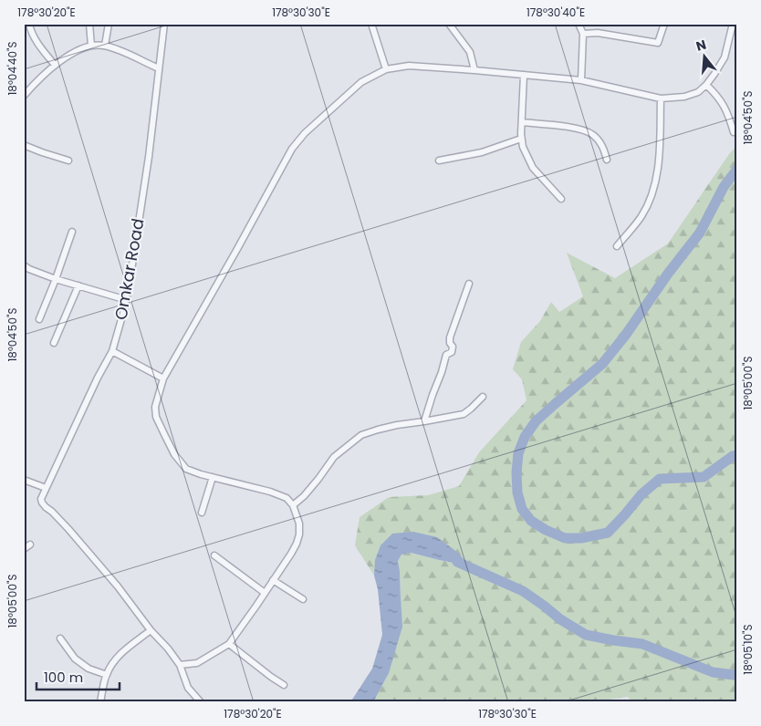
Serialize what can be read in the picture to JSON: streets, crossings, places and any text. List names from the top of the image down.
{
  "streets": {
    "street": ["Omkar Road"]
  },
  "scale_bar": "100 m",
  "north": "top",
  "coordinates": [
    "178°30'20\"E",
    "178°30'30\"E",
    "178°30'40\"E",
    "18°04'40\"S",
    "18°04'50\"S",
    "18°05'00\"S",
    "18°05'10\"S"
  ]
}
